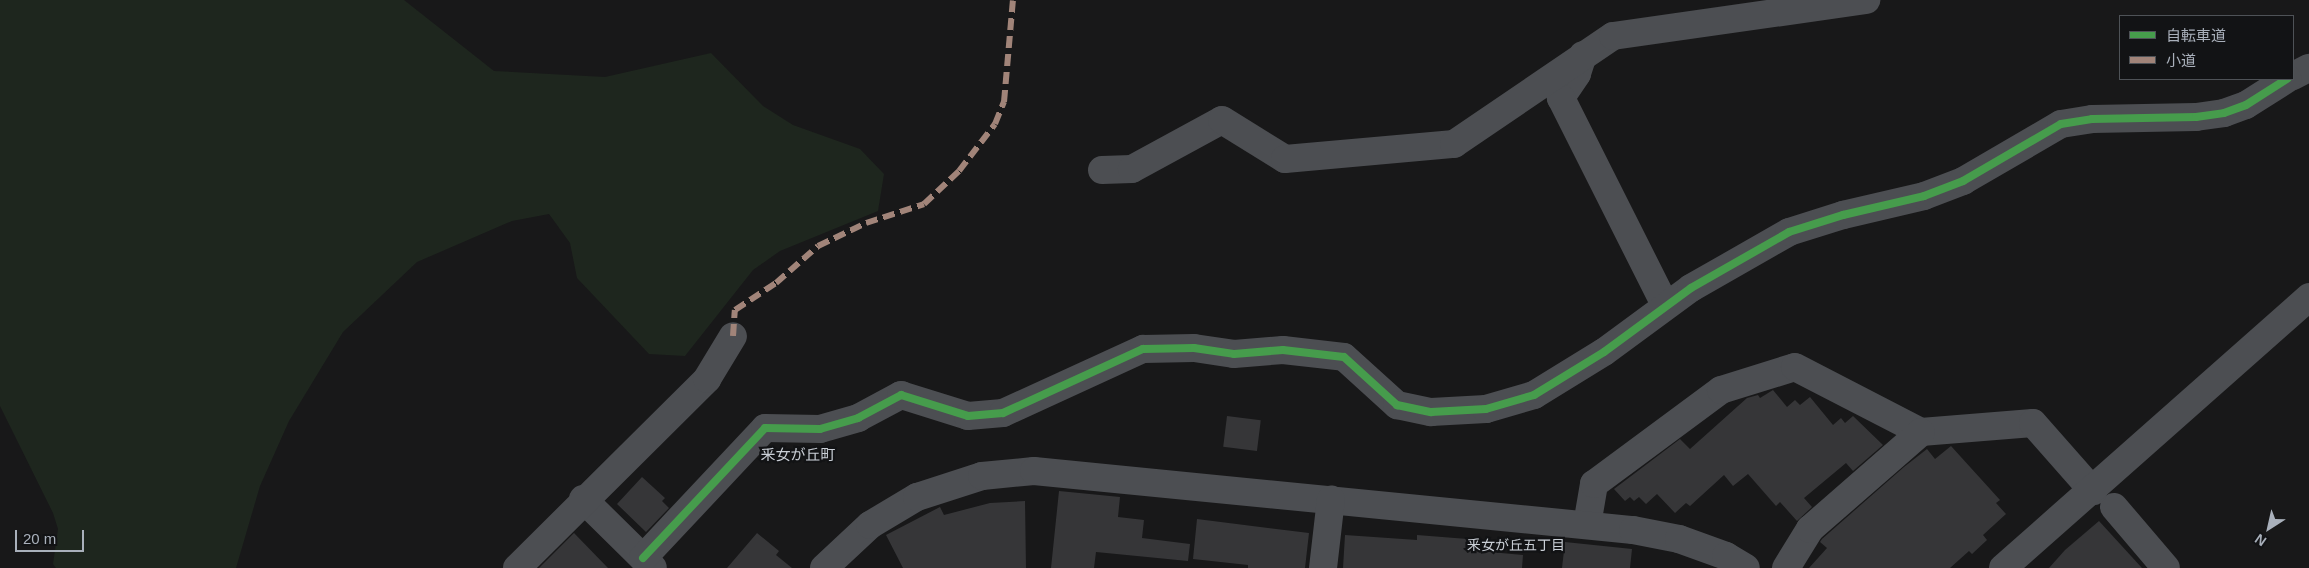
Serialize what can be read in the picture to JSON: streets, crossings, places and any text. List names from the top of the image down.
{
  "districts": ["釆女が丘町", "釆女が丘五丁目"],
  "legend": ["自転車道", "小道"],
  "scale_bar": "20 m",
  "north": "bottom left"
}
